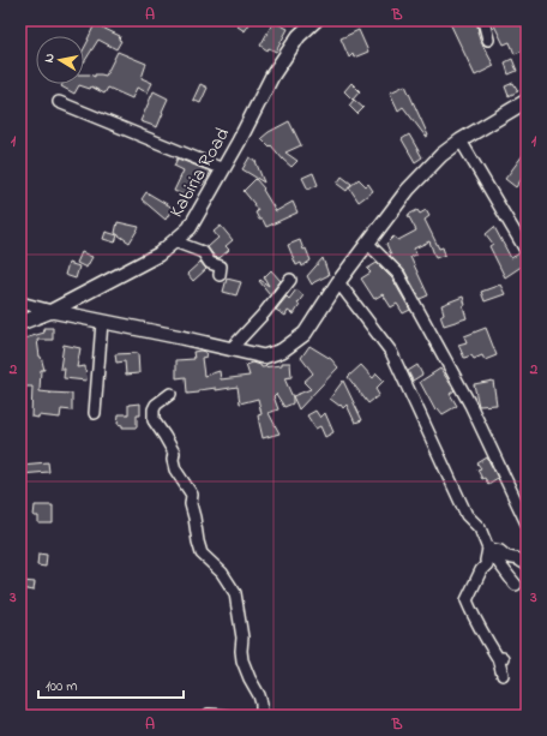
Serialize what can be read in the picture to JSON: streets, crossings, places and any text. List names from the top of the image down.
{
  "streets": {
    "main road": ["Kabiria Road"]
  },
  "scale_bar": "100 m",
  "north": "left",
  "grid": {
    "columns": ["A", "B"],
    "rows": ["1", "2", "3"]
  }
}
